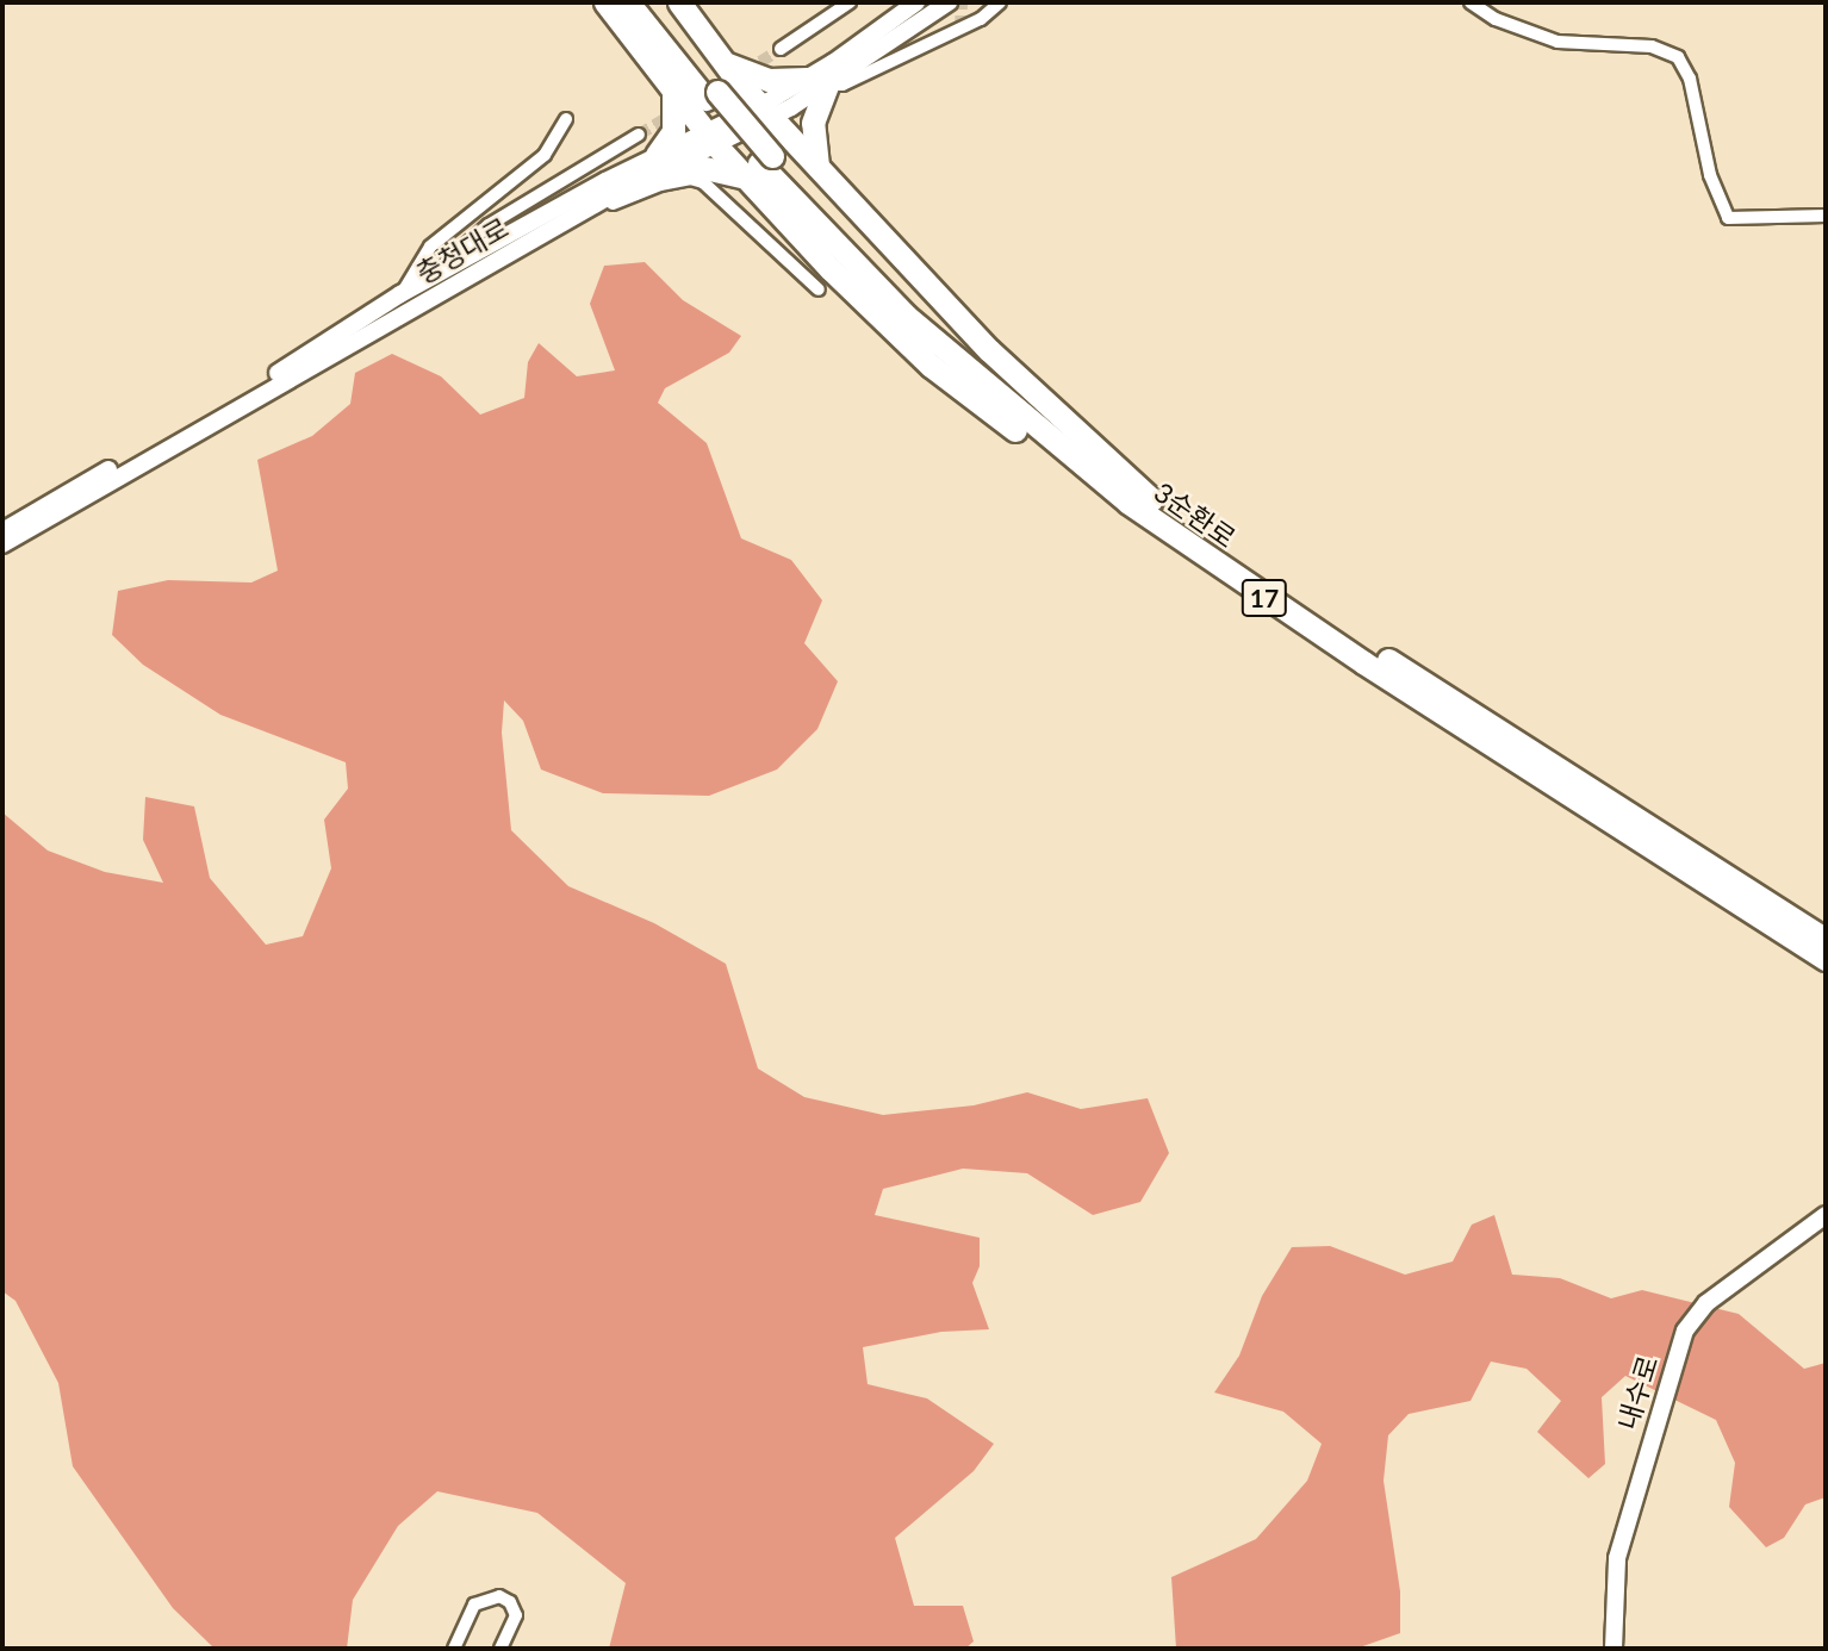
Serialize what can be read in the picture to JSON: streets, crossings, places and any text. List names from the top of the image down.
{
  "streets": {
    "highway": ["3순환로", "17"],
    "main road": ["충청대로", "내수로"]
  },
  "crossings": [
    ["충청대로", "3순환로"]
  ]
}
